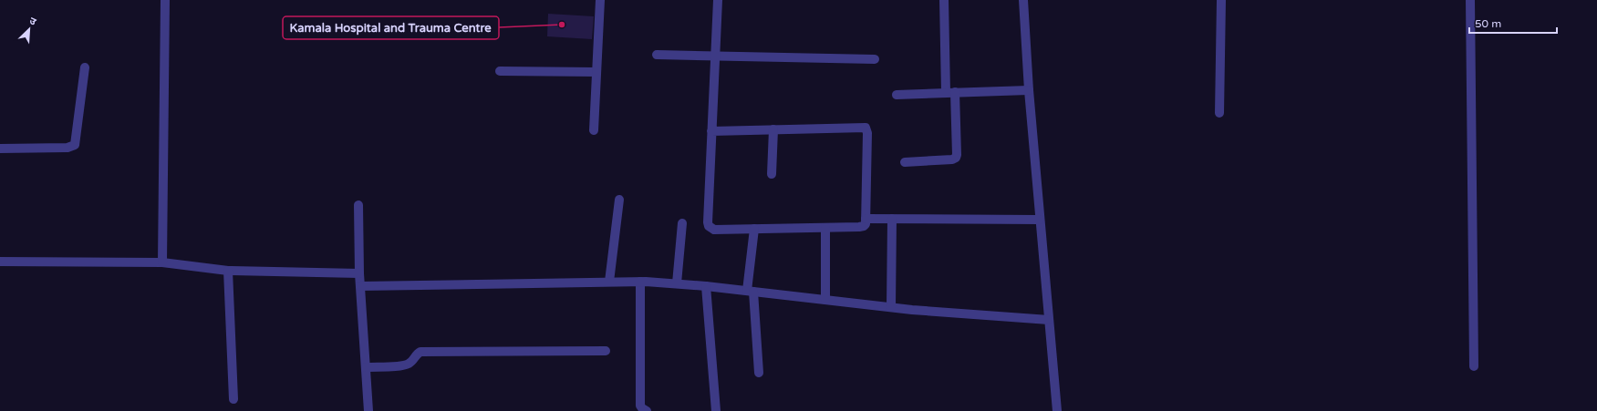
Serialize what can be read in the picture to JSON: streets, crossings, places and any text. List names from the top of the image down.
{
  "places": ["Kamala Hospital and Trauma Centre"],
  "scale_bar": "50 m",
  "north": "top right"
}
